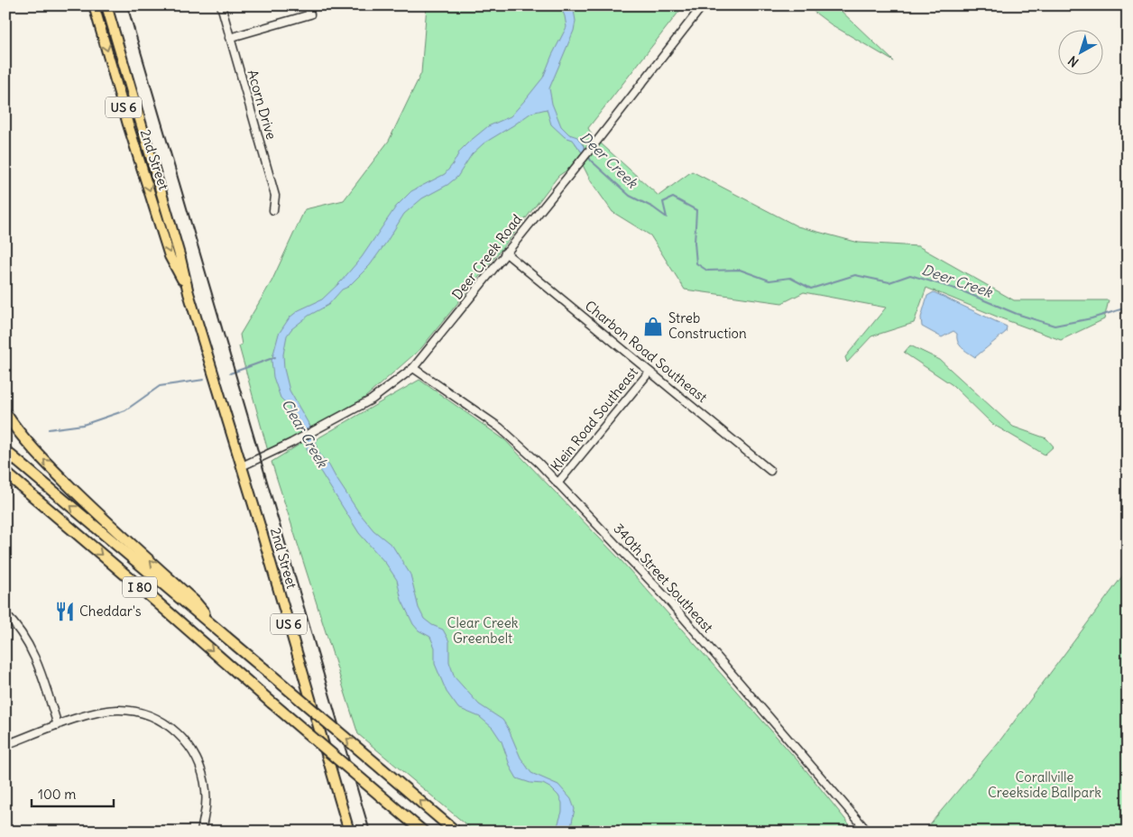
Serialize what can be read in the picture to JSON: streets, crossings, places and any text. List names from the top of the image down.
{
  "streets": {
    "highway": ["I 80"],
    "main road": ["US 6", "2nd Street"],
    "street": [
      "Acorn Drive",
      "Deer Creek Road",
      "Charbon Road Southeast",
      "Klein Road Southeast",
      "340th Street Southeast"
    ]
  },
  "crossings": [
    ["2nd Street", "Deer Creek Road"],
    ["Deer Creek Road", "Charbon Road Southeast"],
    ["Deer Creek Road", "340th Street Southeast"],
    ["Charbon Road Southeast", "Klein Road Southeast"],
    ["Klein Road Southeast", "340th Street Southeast"]
  ],
  "water": ["Deer Creek", "Clear Creek"],
  "parks": ["Clear Creek Greenbelt", "Corallville Creekside Ballpark"],
  "places": {
    "shop": ["Streb Construction"],
    "restaurant": ["Cheddar's"]
  },
  "scale_bar": "100 m",
  "north": "bottom left"
}
